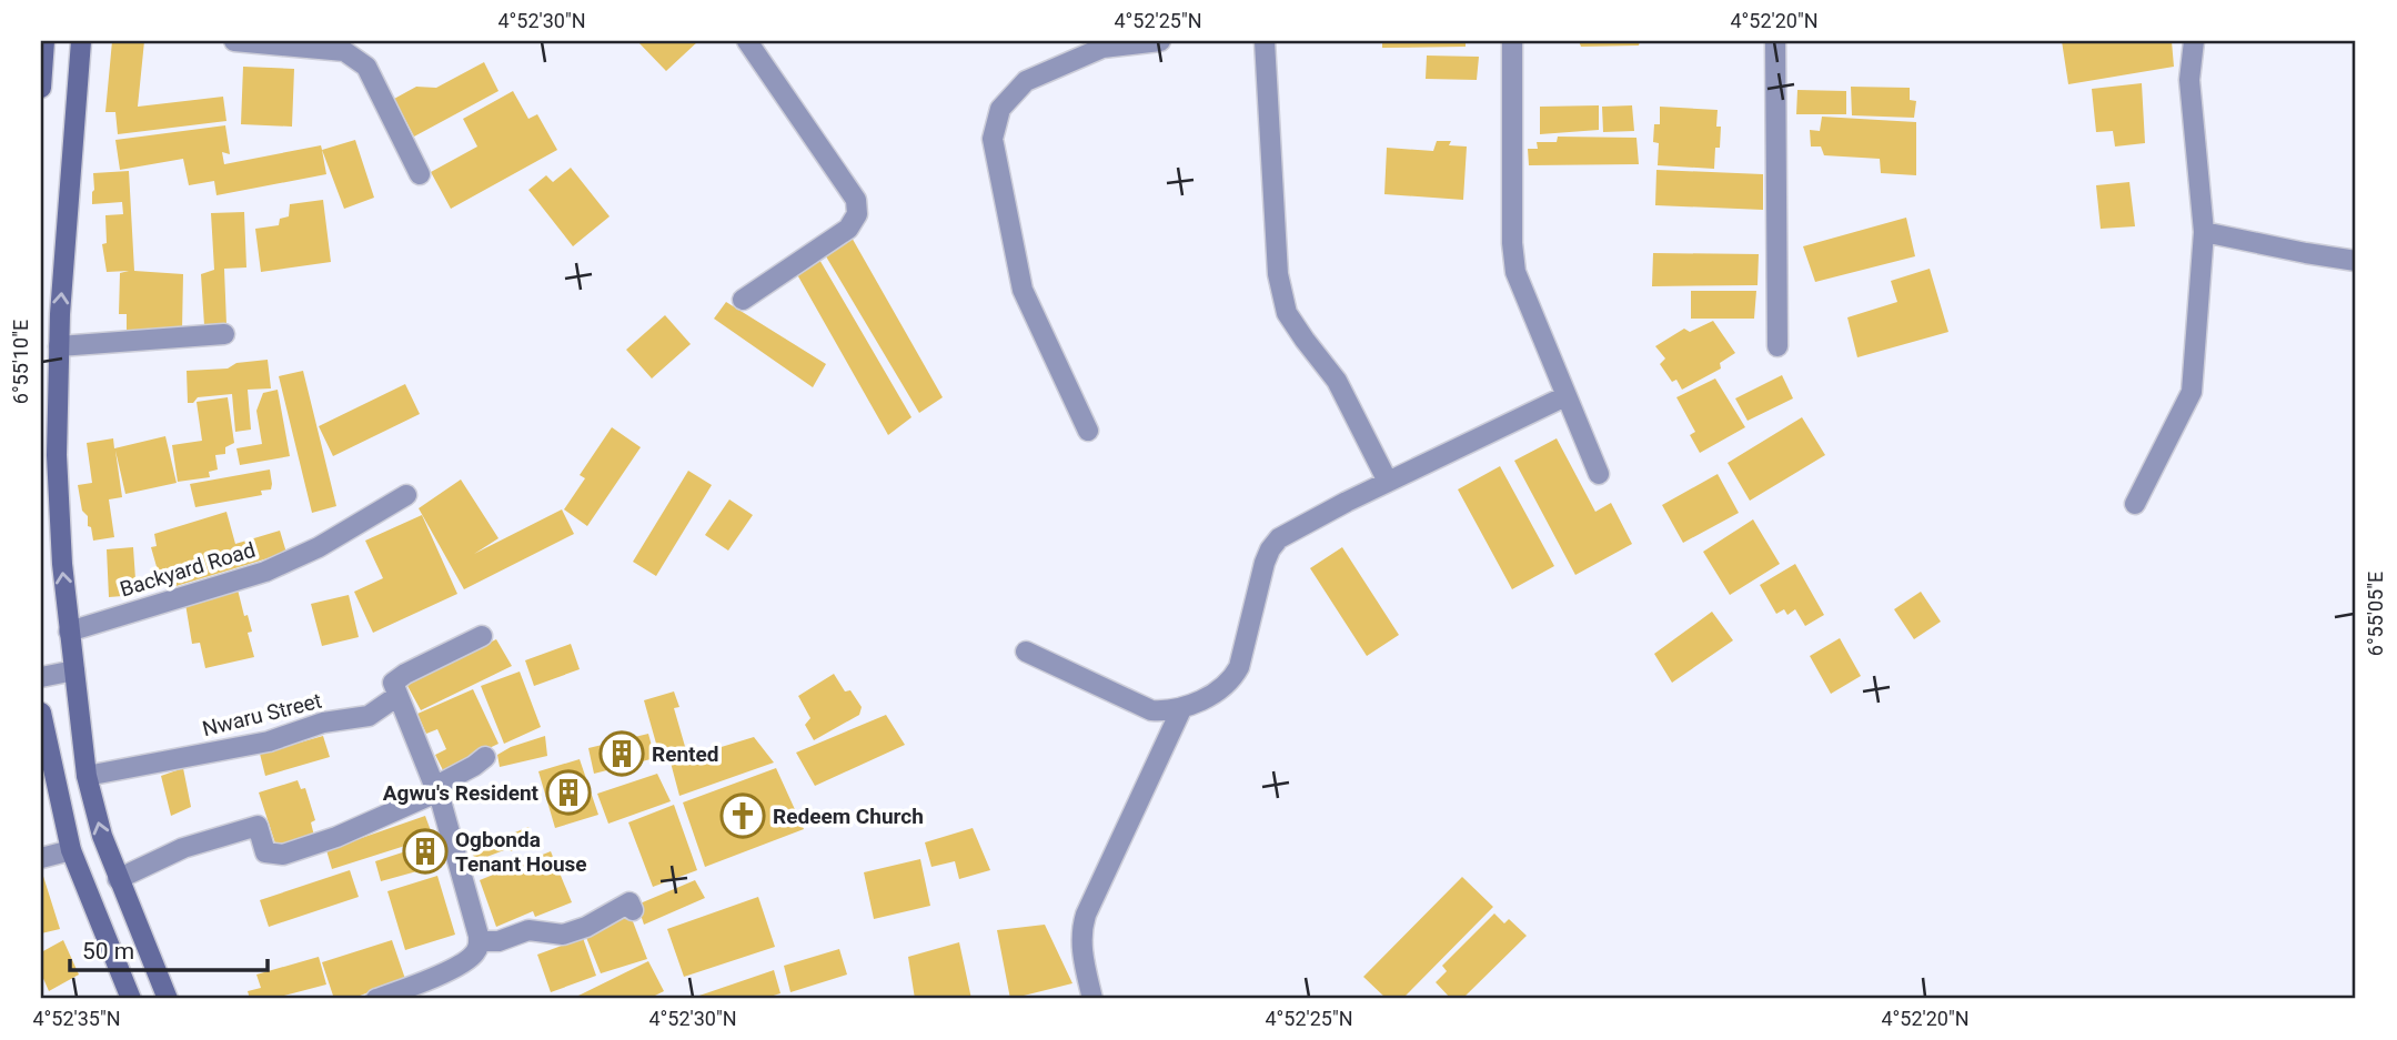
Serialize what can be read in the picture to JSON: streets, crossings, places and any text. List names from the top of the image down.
{
  "streets": {
    "street": ["Backyard Road", "Nwaru Street"]
  },
  "places": {
    "building": ["Rented", "Agwu's Resident", "Ogbonda Tenant House"],
    "church": ["Redeem Church"]
  },
  "scale_bar": "50 m",
  "coordinates": [
    "4°52'30\"N",
    "4°52'25\"N",
    "4°52'20\"N",
    "6°55'10\"E",
    "6°55'05\"E",
    "4°52'35\"N"
  ]
}
